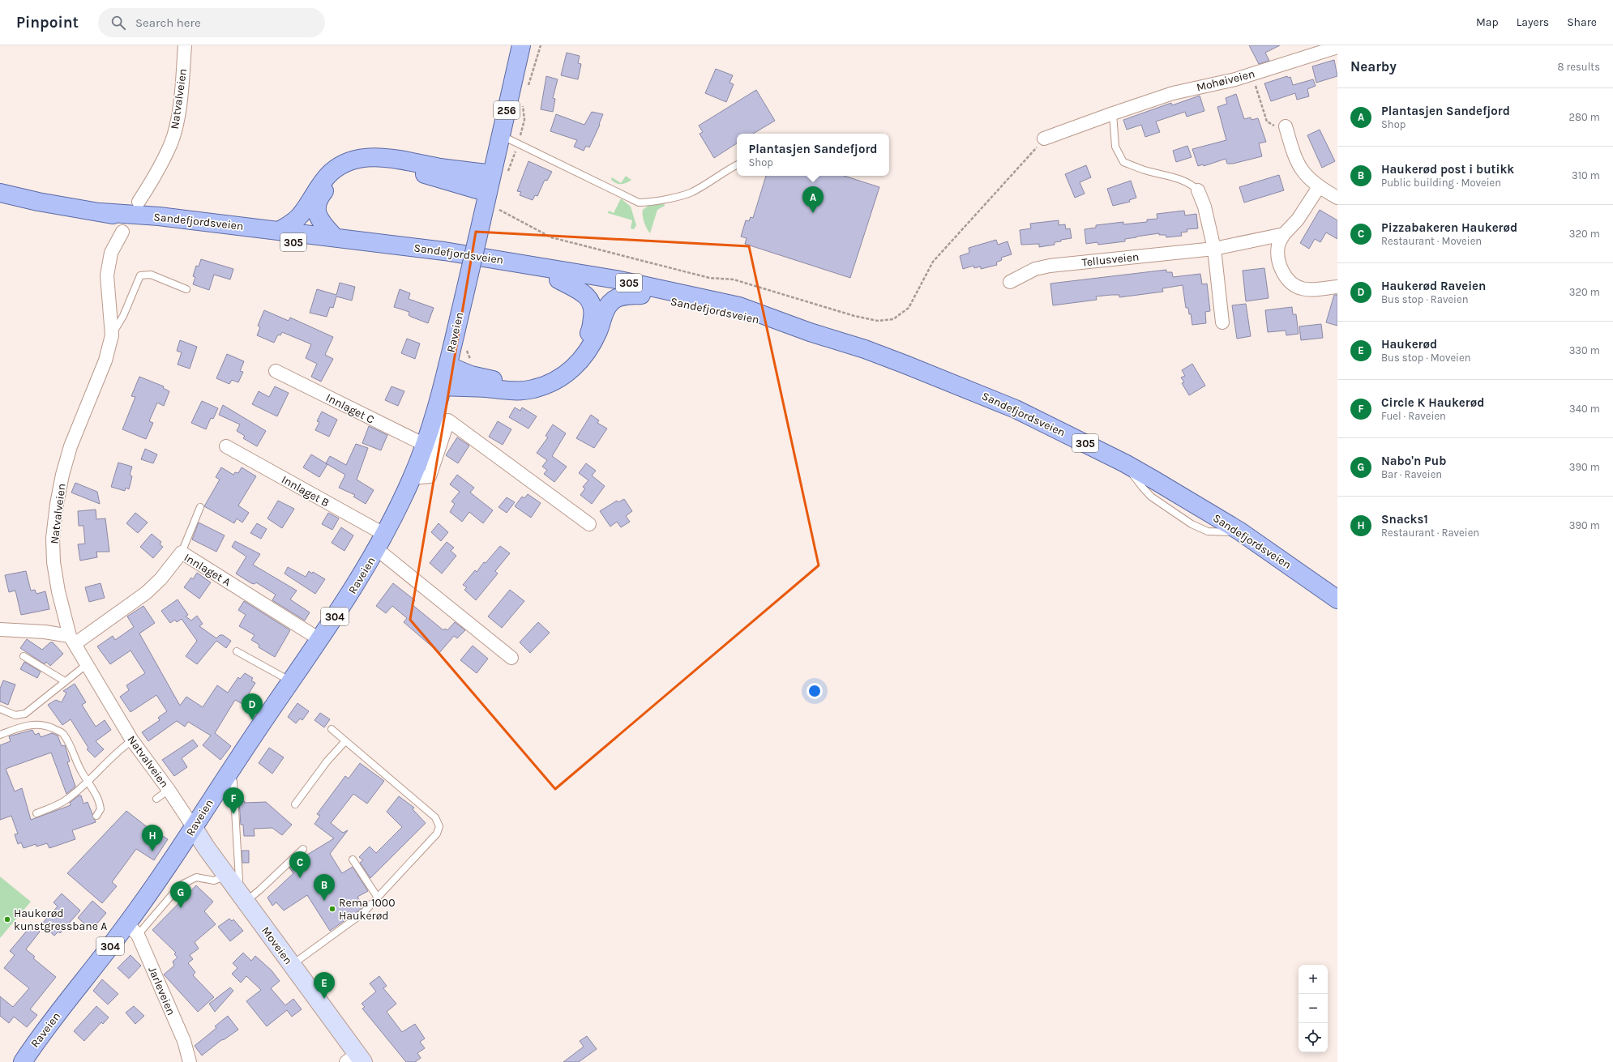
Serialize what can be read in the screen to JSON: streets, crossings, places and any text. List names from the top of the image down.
{
  "streets": {
    "main road": [
      "256",
      "Sandefjordsveien",
      "305",
      "Raveien",
      "304"
    ],
    "street": [
      "Mohøiveien",
      "Natvalveien",
      "Tellusveien",
      "Innlaget C",
      "Innlaget B",
      "Innlaget A",
      "Moveien",
      "Jarleveien"
    ]
  },
  "crossings": [
    ["Natvalveien", "Raveien"],
    ["Natvalveien", "Innlaget A"],
    ["Natvalveien", "Moveien"],
    ["256", "305"],
    ["Sandefjordsveien", "305"],
    ["305", "Raveien"],
    ["Raveien", "Innlaget C"],
    ["Raveien", "Innlaget B"],
    ["Raveien", "Innlaget A"],
    ["Raveien", "Moveien"],
    ["Raveien", "Jarleveien"]
  ],
  "places": ["Rema 1000 Haukerød", "Haukerød kunstgressbane A"],
  "page": {
    "header": "Pinpoint",
    "search": "Search here",
    "nav": ["Map", "Layers", "Share"],
    "heading": ["Nearby", "8 results"],
    "list": [
      {
        "mark": "A",
        "name": "Plantasjen Sandefjord",
        "note": "Shop",
        "value": "280 m"
      },
      {
        "mark": "B",
        "name": "Haukerød post i butikk",
        "note": "Public building · Moveien",
        "value": "310 m"
      },
      {
        "mark": "C",
        "name": "Pizzabakeren Haukerød",
        "note": "Restaurant · Moveien",
        "value": "320 m"
      },
      {
        "mark": "D",
        "name": "Haukerød Raveien",
        "note": "Bus stop · Raveien",
        "value": "320 m"
      },
      {
        "mark": "E",
        "name": "Haukerød",
        "note": "Bus stop · Moveien",
        "value": "330 m"
      },
      {
        "mark": "F",
        "name": "Circle K Haukerød",
        "note": "Fuel · Raveien",
        "value": "340 m"
      },
      {
        "mark": "G",
        "name": "Nabo'n Pub",
        "note": "Bar · Raveien",
        "value": "390 m"
      },
      {
        "mark": "H",
        "name": "Snacks1",
        "note": "Restaurant · Raveien",
        "value": "390 m"
      }
    ],
    "popup": ["Plantasjen Sandefjord", "Shop"],
    "pins": [
      "A",
      "D",
      "F",
      "H",
      "C",
      "B",
      "G",
      "E"
    ],
    "map_buttons": ["+", "−"]
  }
}
